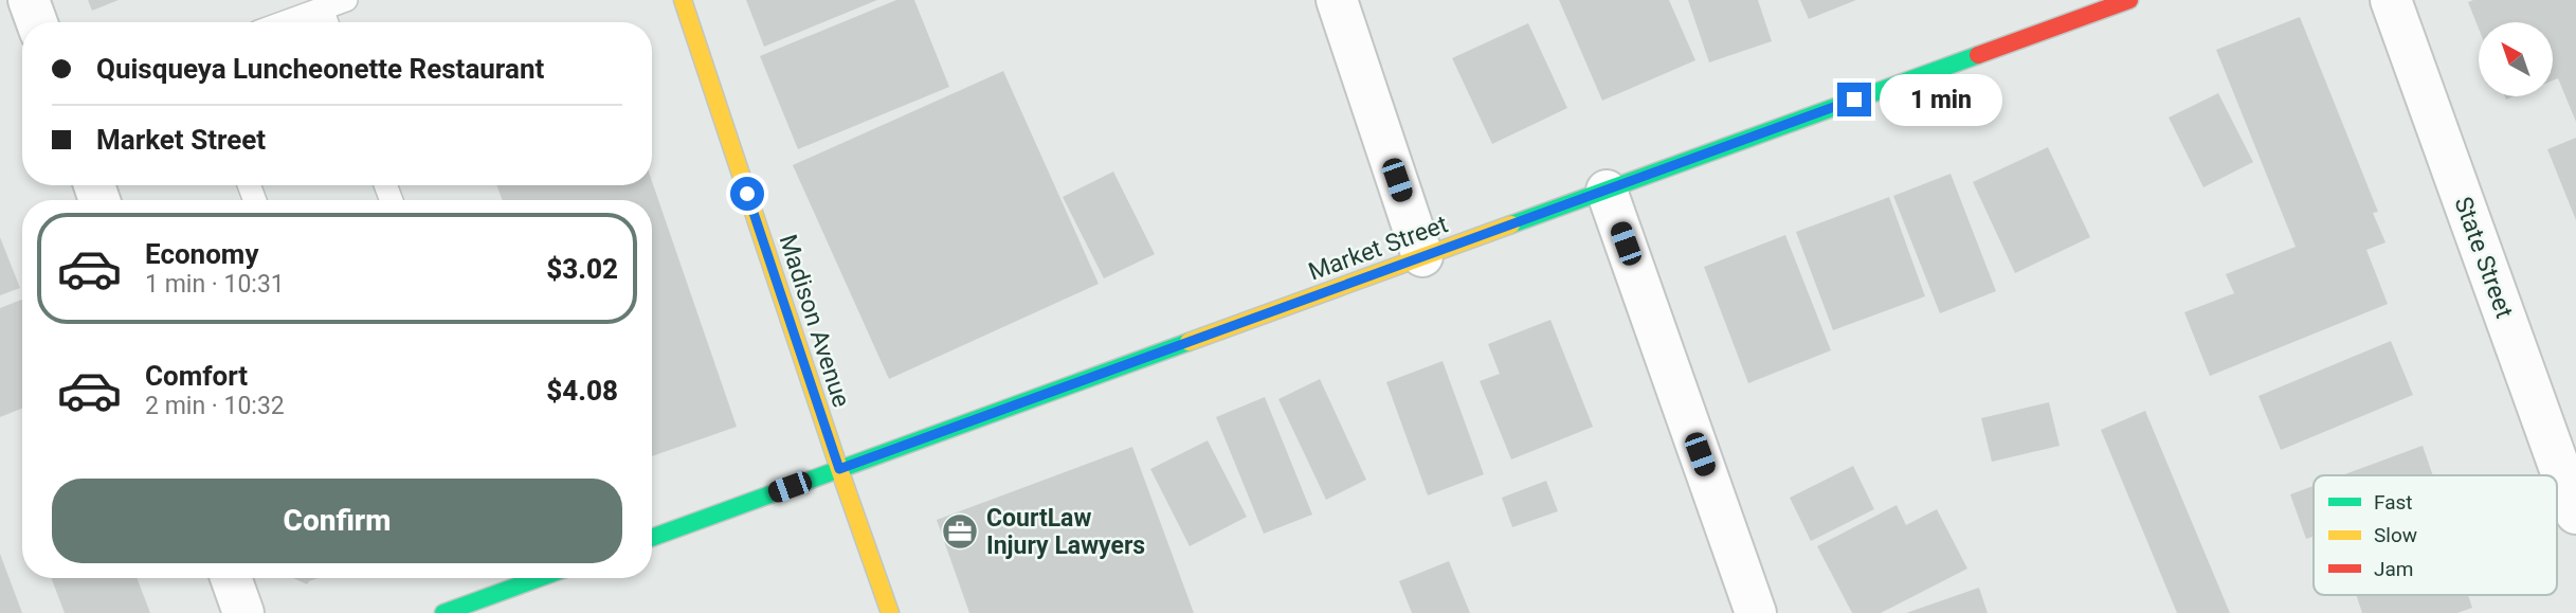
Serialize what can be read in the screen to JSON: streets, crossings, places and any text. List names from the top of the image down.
{
  "streets": {
    "street": ["Market Street", "State Street", "Madison Avenue"]
  },
  "crossings": [
    ["Market Street", "Madison Avenue"]
  ],
  "places": {
    "office": ["CourtLaw Injury Lawyers"]
  },
  "legend": ["Fast", "Slow", "Jam"],
  "north": "top left",
  "page": {
    "banner": ["Quisqueya Luncheonette Restaurant", "Market Street"],
    "bubble": "1 min",
    "list": [
      {
        "name": "Economy",
        "note": "1 min · 10:31",
        "value": "$3.02"
      },
      {
        "name": "Comfort",
        "note": "2 min · 10:32",
        "value": "$4.08"
      }
    ],
    "buttons": "Confirm"
  }
}
